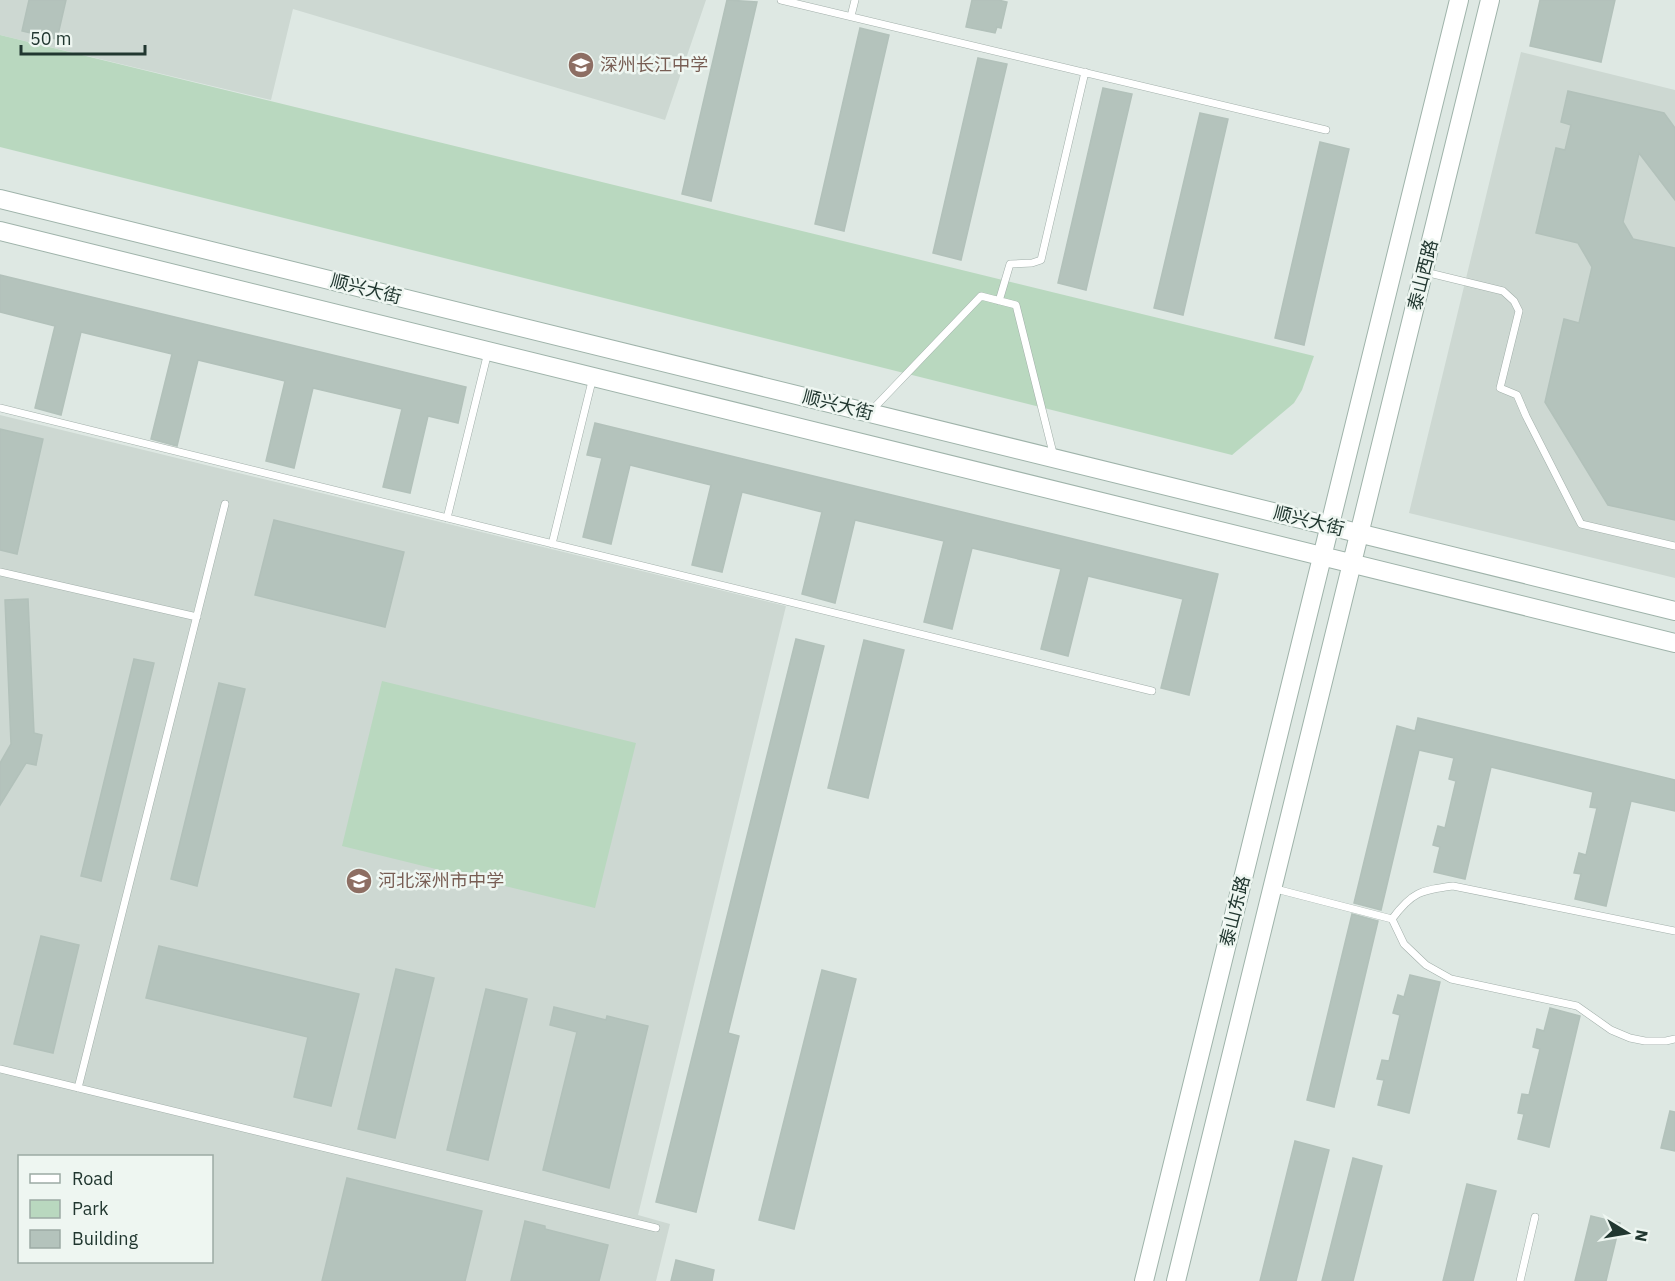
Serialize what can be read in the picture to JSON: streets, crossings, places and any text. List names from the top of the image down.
{
  "streets": {
    "main road": ["泰山西路", "顺兴大街", "泰山东路"]
  },
  "crossings": [
    ["泰山西路", "顺兴大街"],
    ["泰山西路", "泰山东路"],
    ["顺兴大街", "泰山东路"]
  ],
  "places": {
    "school or university": ["深州长江中学", "河北深州市中学"]
  },
  "legend": ["Road", "Park", "Building"],
  "scale_bar": "50 m",
  "north": "right"
}
